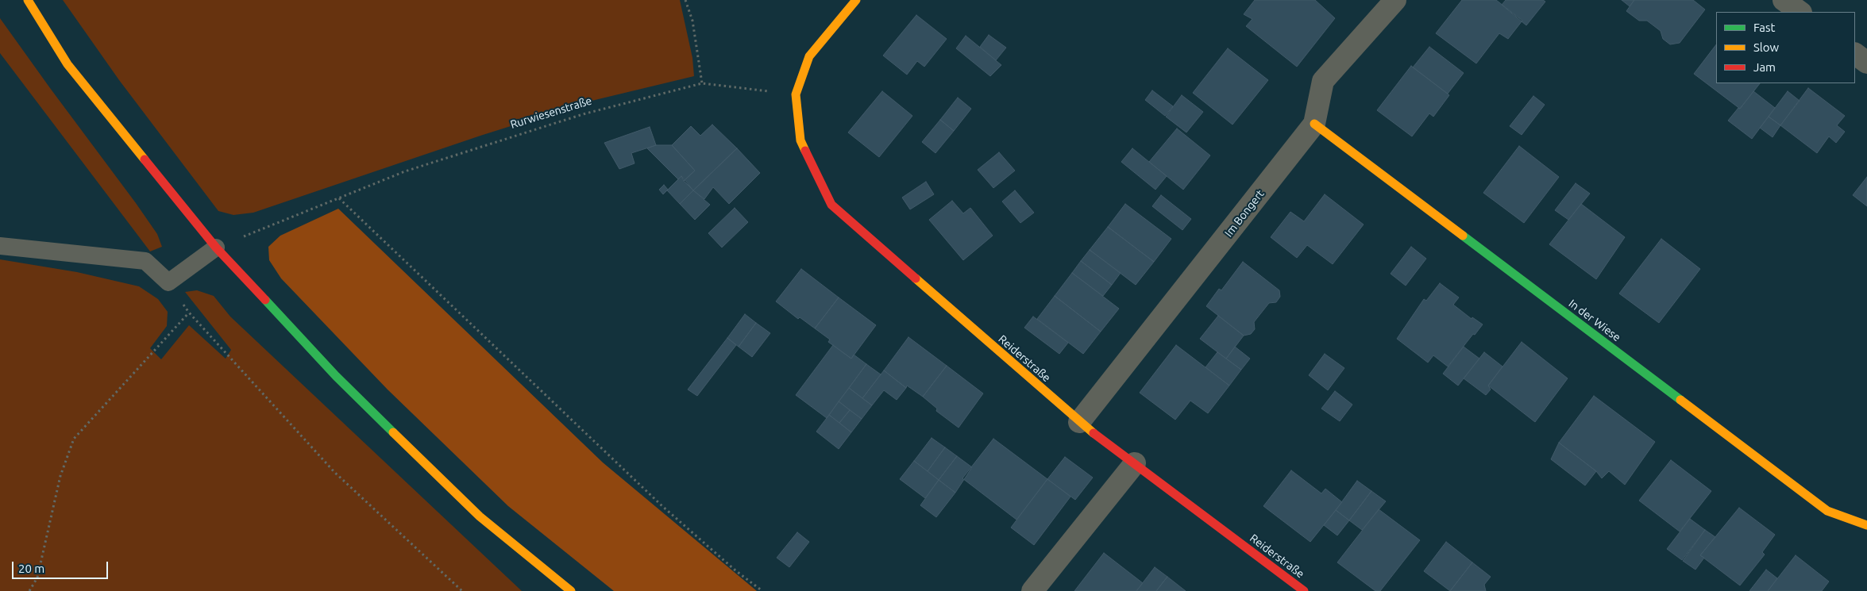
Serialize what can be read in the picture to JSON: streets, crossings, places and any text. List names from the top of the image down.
{
  "streets": {
    "street": ["Im Bongert", "In der Wiese", "Reiderstraße"],
    "path": ["Rurwiesenstraße"]
  },
  "crossings": [
    ["Rurwiesenstraße", "Reiderstraße"],
    ["Im Bongert", "In der Wiese"],
    ["Im Bongert", "Reiderstraße"]
  ],
  "legend": ["Fast", "Slow", "Jam"],
  "scale_bar": "20 m"
}
